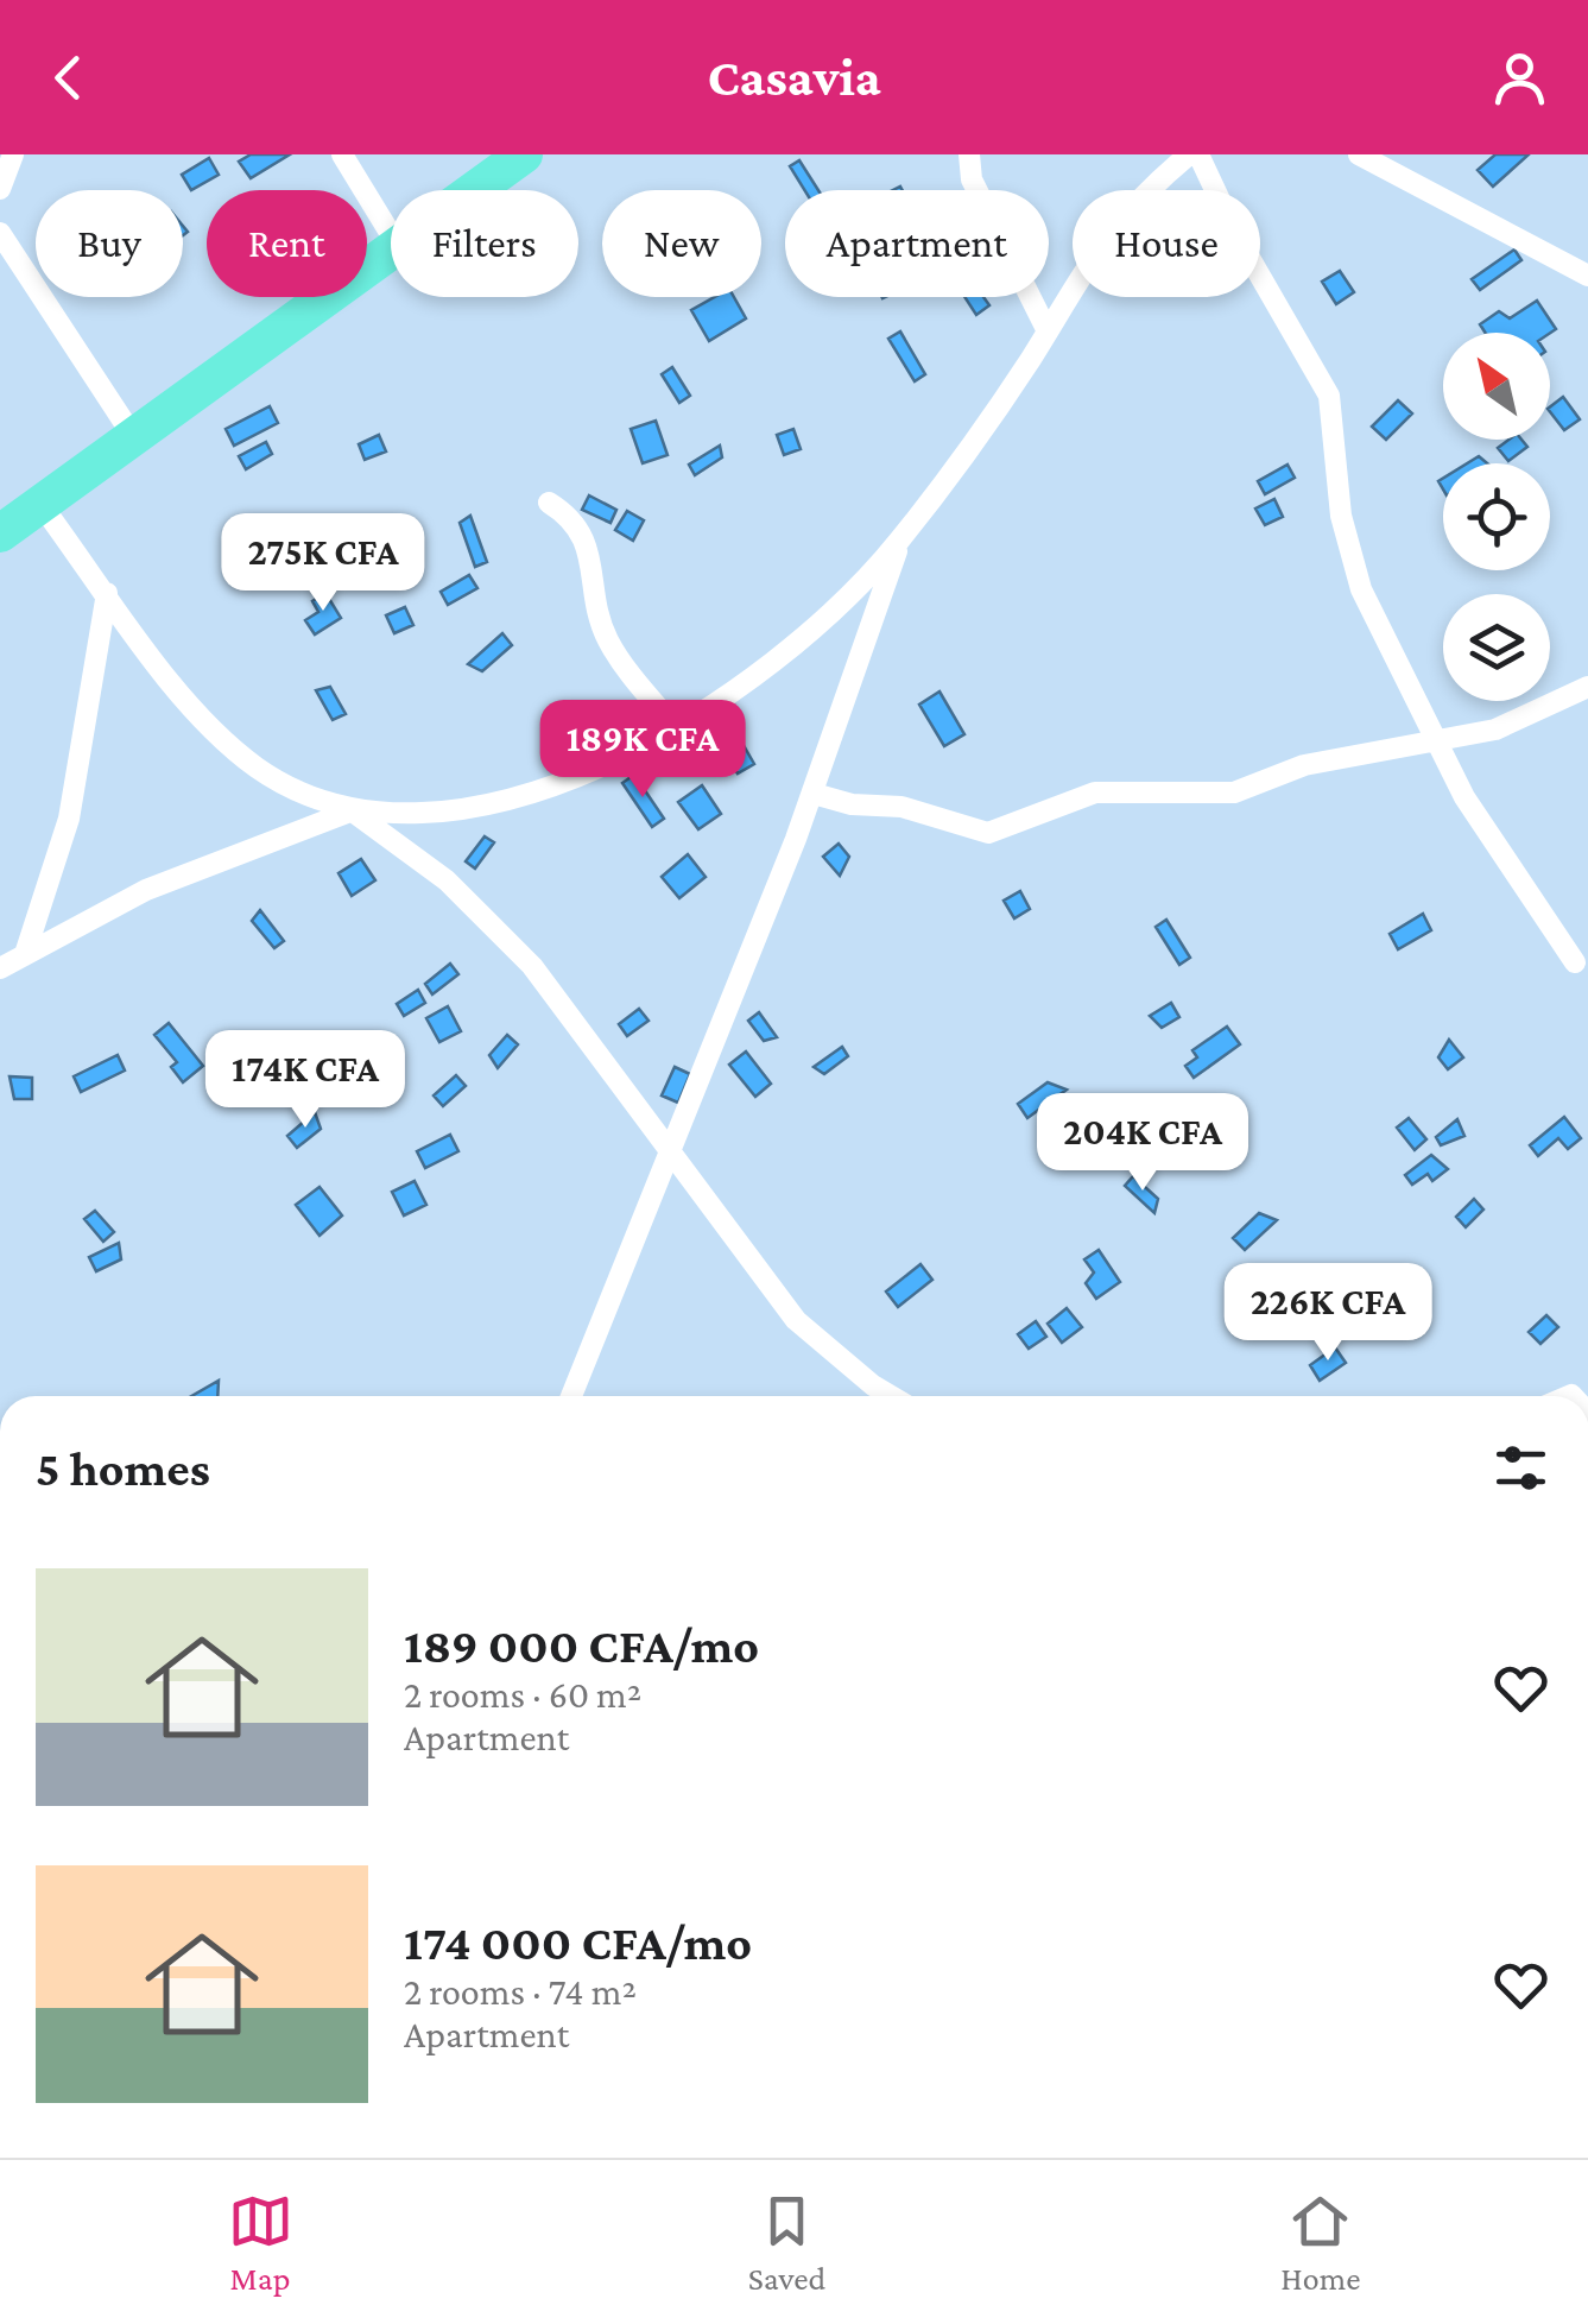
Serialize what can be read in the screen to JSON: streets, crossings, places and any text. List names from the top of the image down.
{
  "north": "top left",
  "page": {
    "header": "Casavia",
    "chip": [
      "Buy",
      "Rent",
      "Filters",
      "New",
      "Apartment",
      "House"
    ],
    "price": [
      "275K CFA",
      "189K CFA",
      "174K CFA",
      "204K CFA",
      "226K CFA"
    ],
    "heading": "5 homes",
    "list": [
      {
        "name": "189 000 CFA/mo",
        "note": "2 rooms · 60 m² · Apartment"
      },
      {
        "name": "174 000 CFA/mo",
        "note": "2 rooms · 74 m² · Apartment"
      }
    ],
    "tabs": ["Map", "Saved", "Home"]
  }
}
